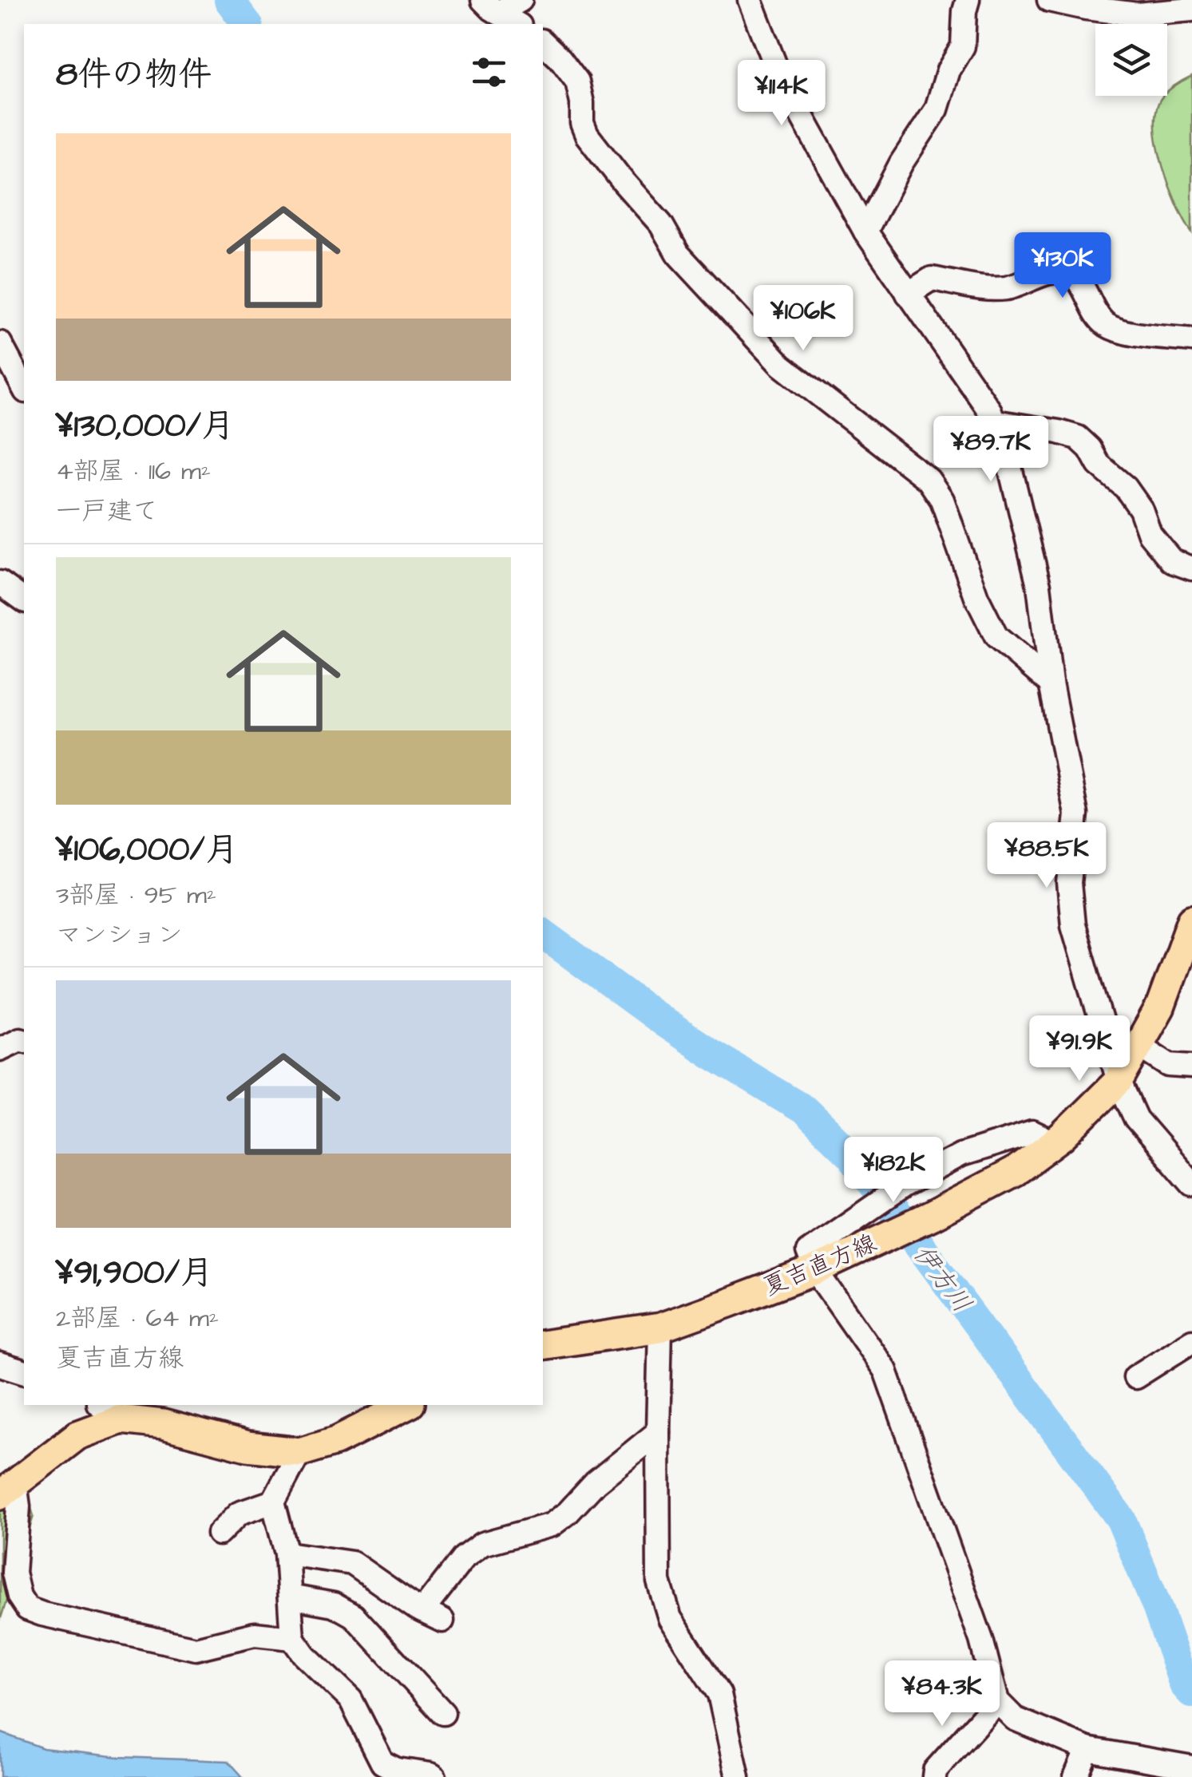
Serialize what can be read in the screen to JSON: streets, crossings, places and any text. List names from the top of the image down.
{
  "streets": {
    "main road": ["夏吉直方線"]
  },
  "water": ["伊方川"],
  "page": {
    "heading": "8件の物件",
    "price": [
      "¥114K",
      "¥130K",
      "¥106K",
      "¥89.7K",
      "¥88.5K",
      "¥91.9K",
      "¥182K",
      "¥84.3K"
    ],
    "list": [
      {
        "name": "¥130,000/月",
        "note": "4部屋 · 116 m² · 一戸建て"
      },
      {
        "name": "¥106,000/月",
        "note": "3部屋 · 95 m² · マンション"
      },
      {
        "name": "¥91,900/月",
        "note": "2部屋 · 64 m² · 夏吉直方線"
      }
    ]
  }
}
